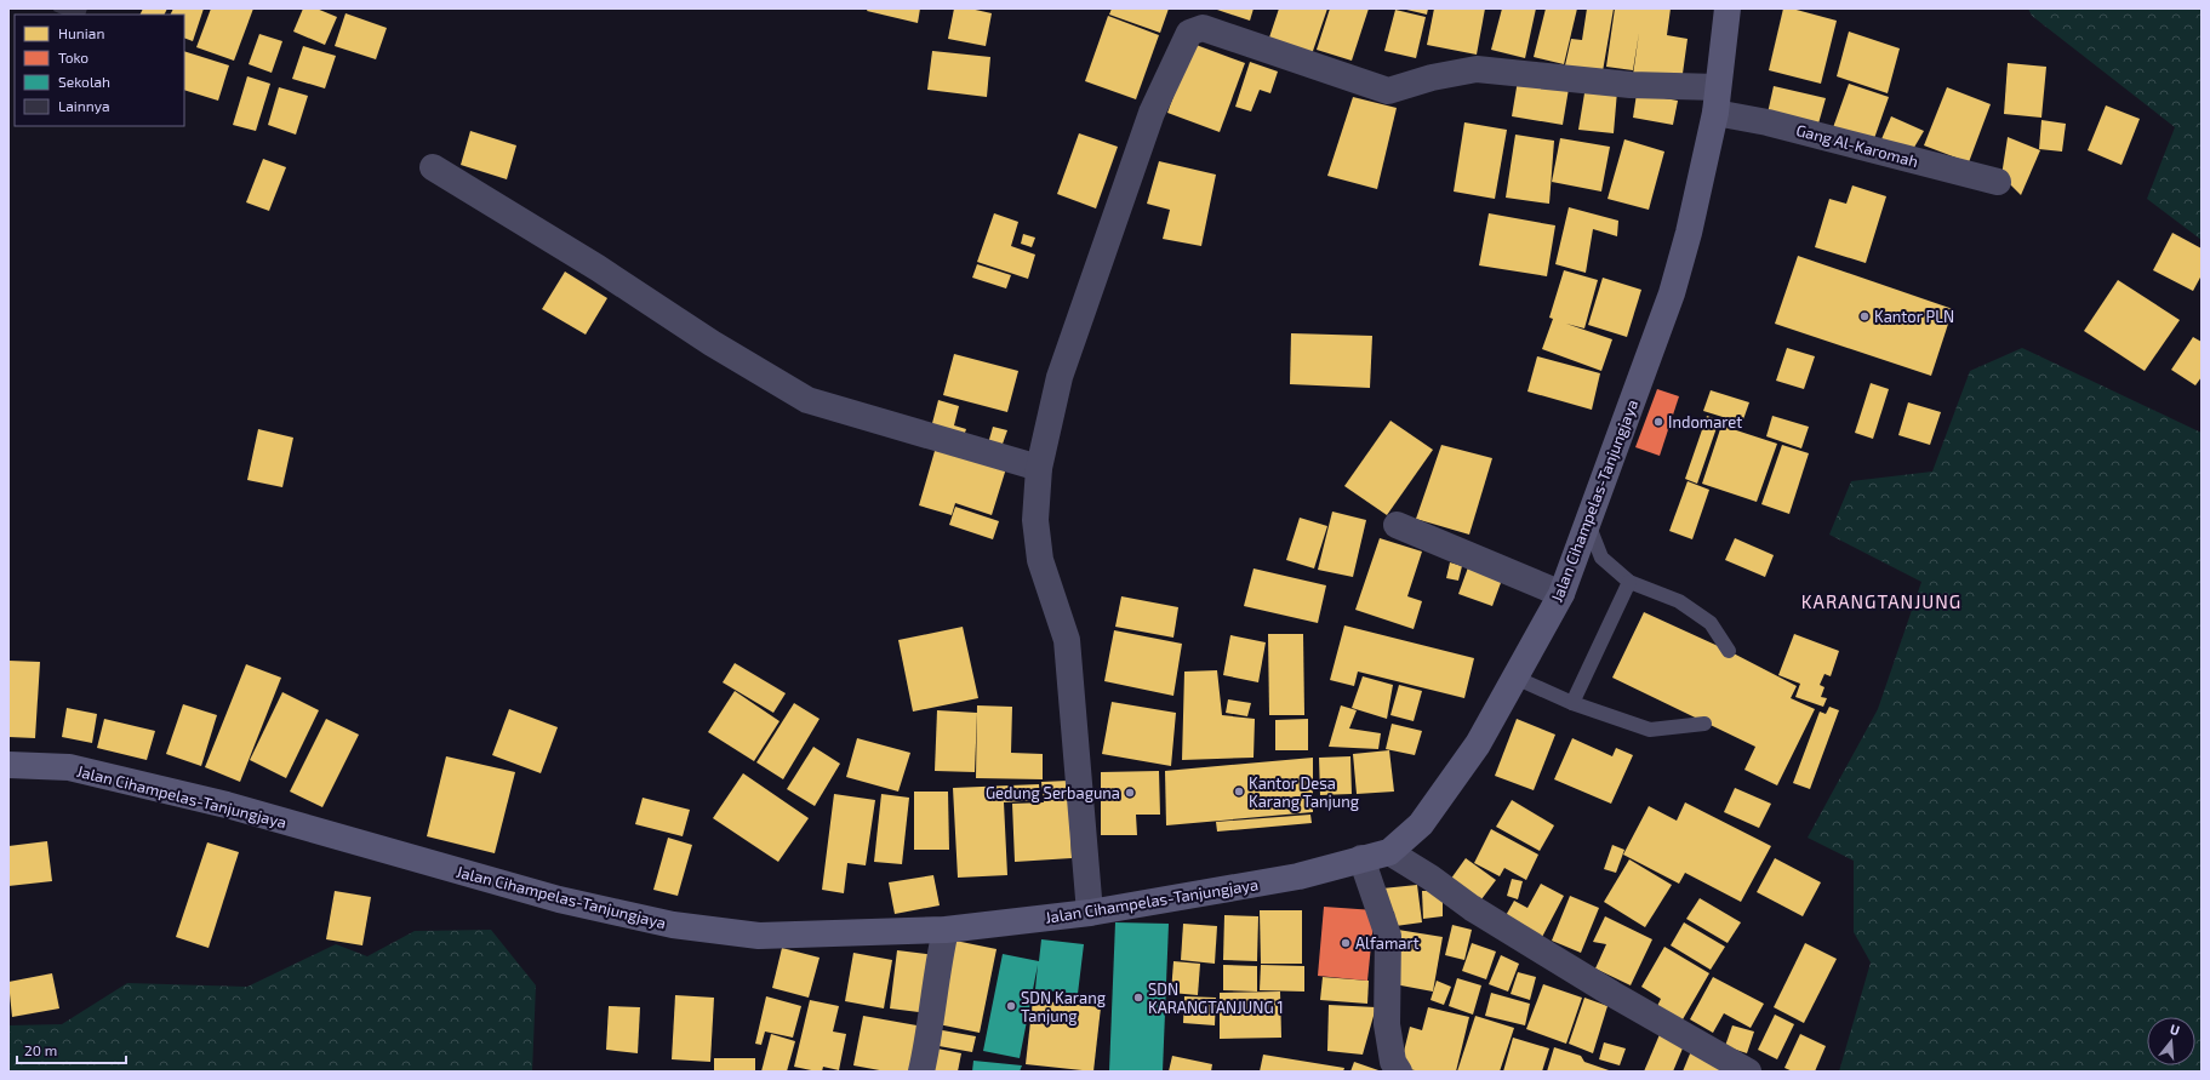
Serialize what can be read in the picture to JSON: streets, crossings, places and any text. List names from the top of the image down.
{
  "streets": {
    "main road": ["Jalan Cihampelas-Tanjungjaya"],
    "street": ["Gang Al-Karomah"]
  },
  "crossings": [
    ["Gang Al-Karomah", "Jalan Cihampelas-Tanjungjaya"]
  ],
  "districts": ["KARANGTANJUNG"],
  "places": [
    "Kantor PLN",
    "Indomaret",
    "Kantor Desa Karang Tanjung",
    "Gedung Serbaguna",
    "Alfamart",
    "SDN KARANGTANJUNG 1",
    "SDN Karang Tanjung"
  ],
  "legend": [
    "Hunian",
    "Toko",
    "Sekolah",
    "Lainnya"
  ],
  "scale_bar": "20 m",
  "north": "top"
}
